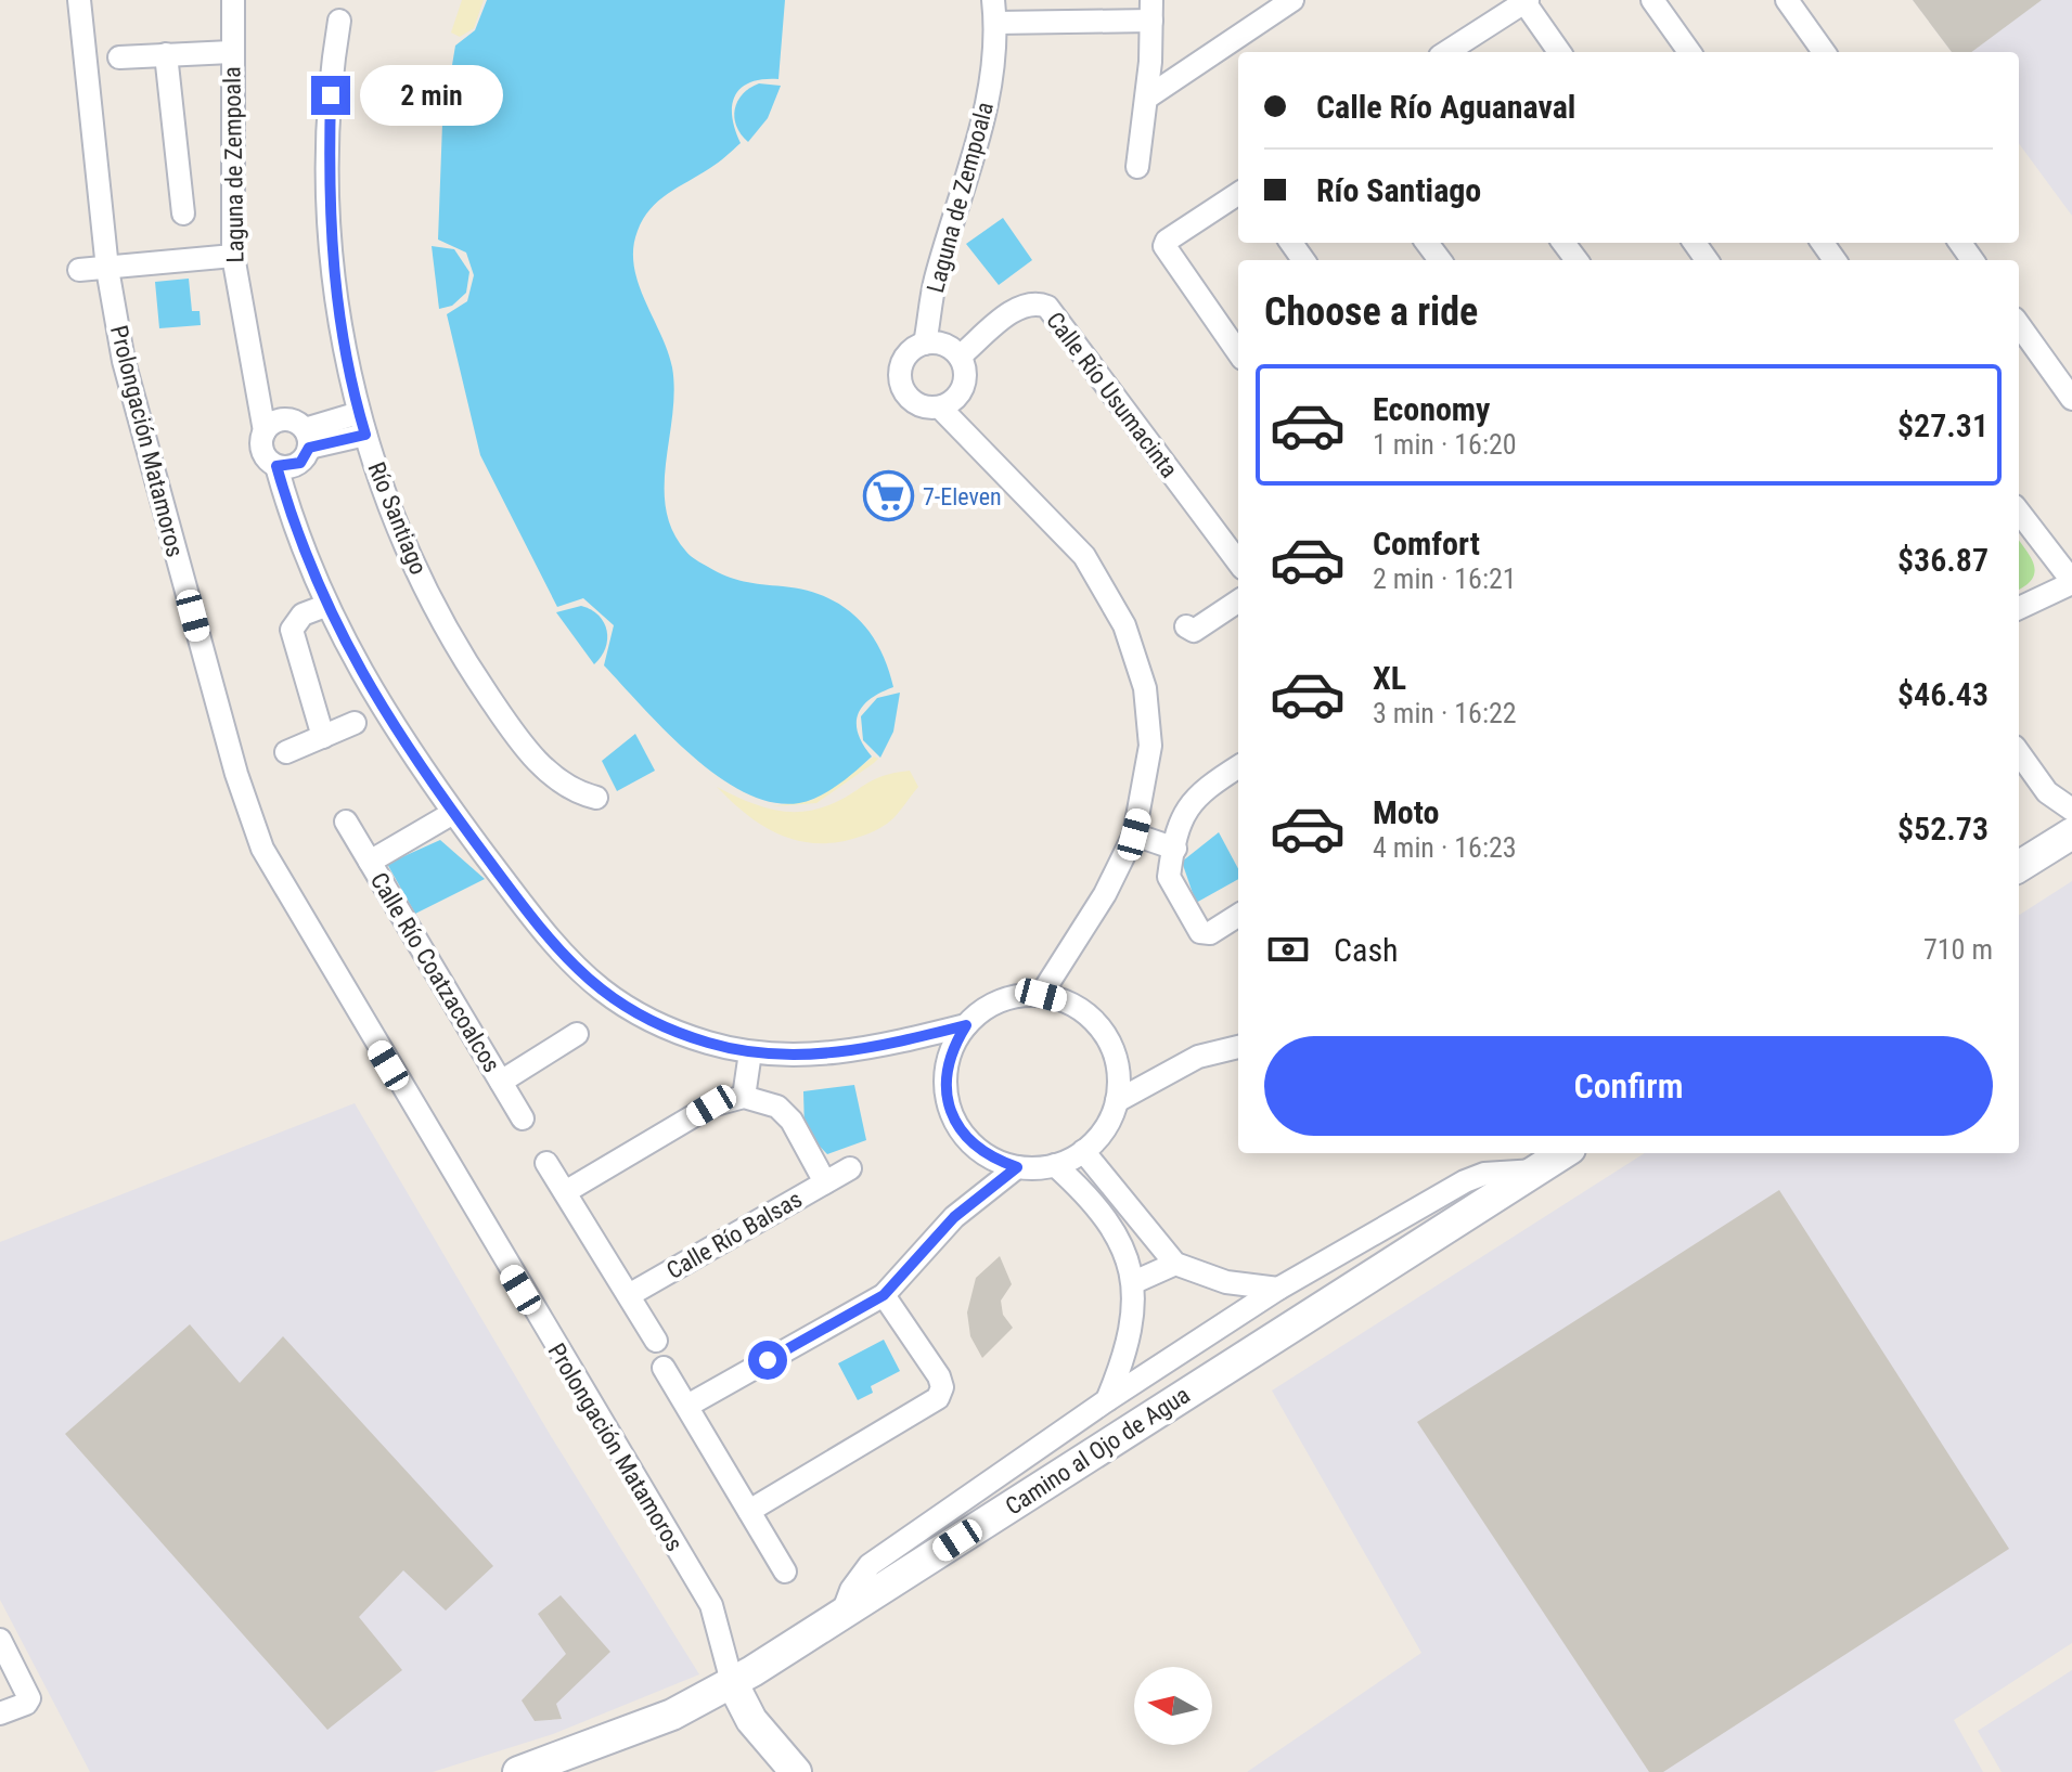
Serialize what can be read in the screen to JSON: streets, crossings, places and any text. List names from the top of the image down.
{
  "streets": {
    "street": [
      "Laguna de Zempoala",
      "Calle Río Usumacinta",
      "Prolongación Matamoros",
      "Río Santiago",
      "Calle Río Coatzacoalcos",
      "Calle Río Balsas",
      "Camino al Ojo de Agua"
    ]
  },
  "crossings": [
    ["Laguna de Zempoala", "Calle Río Usumacinta"],
    ["Prolongación Matamoros", "Camino al Ojo de Agua"]
  ],
  "places": {
    "supermarket": ["7-Eleven"]
  },
  "north": "left",
  "page": {
    "banner": ["Calle Río Aguanaval", "Río Santiago"],
    "bubble": "2 min",
    "heading": "Choose a ride",
    "list": [
      {
        "name": "Economy",
        "note": "1 min · 16:20",
        "value": "$27.31"
      },
      {
        "name": "Comfort",
        "note": "2 min · 16:21",
        "value": "$36.87"
      },
      {
        "name": "XL",
        "note": "3 min · 16:22",
        "value": "$46.43"
      },
      {
        "name": "Moto",
        "note": "4 min · 16:23",
        "value": "$52.73"
      }
    ],
    "pay": ["Cash", "710 m"],
    "buttons": "Confirm"
  }
}
